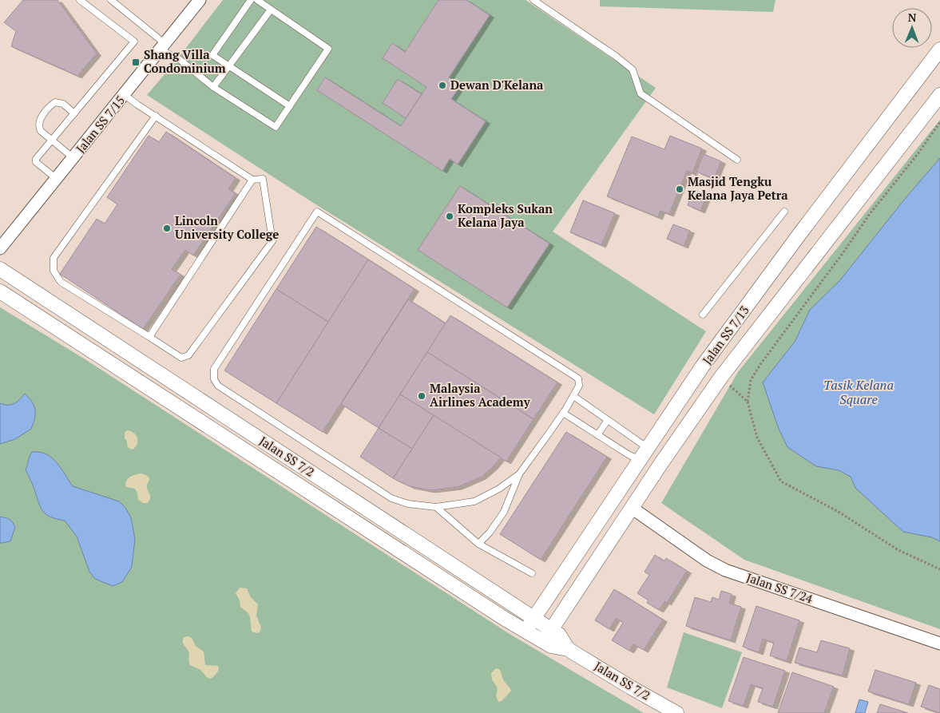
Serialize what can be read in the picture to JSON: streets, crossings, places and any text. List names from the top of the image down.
{
  "streets": {
    "street": [
      "Jalan SS 7/15",
      "Jalan SS 7/13",
      "Jalan SS 7/2",
      "Jalan SS 7/24"
    ]
  },
  "crossings": [
    ["Jalan SS 7/13", "Jalan SS 7/2"],
    ["Jalan SS 7/13", "Jalan SS 7/24"]
  ],
  "water": ["Tasik Kelana Square"],
  "places": {
    "transit": ["Shang Villa Condominium"],
    "other": [
      "Dewan D'Kelana",
      "Masjid Tengku Kelana Jaya Petra",
      "Kompleks Sukan Kelana Jaya",
      "Lincoln University College",
      "Malaysia Airlines Academy"
    ]
  },
  "north": "top"
}
